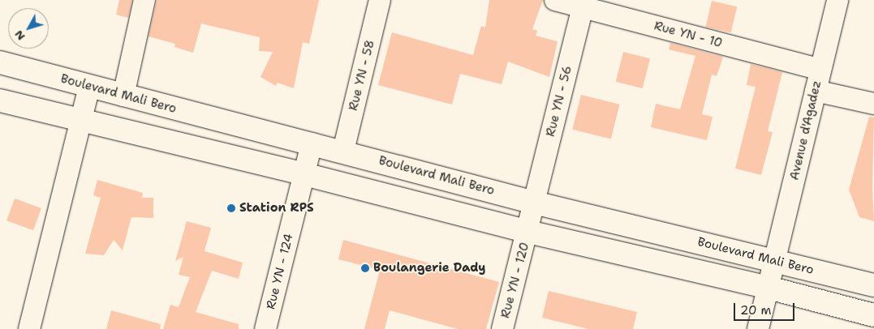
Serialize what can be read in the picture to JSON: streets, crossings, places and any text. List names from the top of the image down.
{
  "streets": {
    "main road": ["Boulevard Mali Bero"],
    "street": [
      "Rue YN - 10",
      "Rue YN - 58",
      "Rue YN - 56",
      "Avenue d'Agadez",
      "Rue YN - 124",
      "Rue YN - 120"
    ]
  },
  "crossings": [
    ["Rue YN - 10", "Rue YN - 56"],
    ["Rue YN - 10", "Avenue d'Agadez"],
    ["Rue YN - 58", "Boulevard Mali Bero"],
    ["Boulevard Mali Bero", "Rue YN - 56"],
    ["Boulevard Mali Bero", "Avenue d'Agadez"],
    ["Boulevard Mali Bero", "Rue YN - 124"],
    ["Rue YN - 56", "Rue YN - 120"]
  ],
  "places": ["Station RPS", "Boulangerie Dady"],
  "scale_bar": "20 m",
  "north": "bottom left"
}
